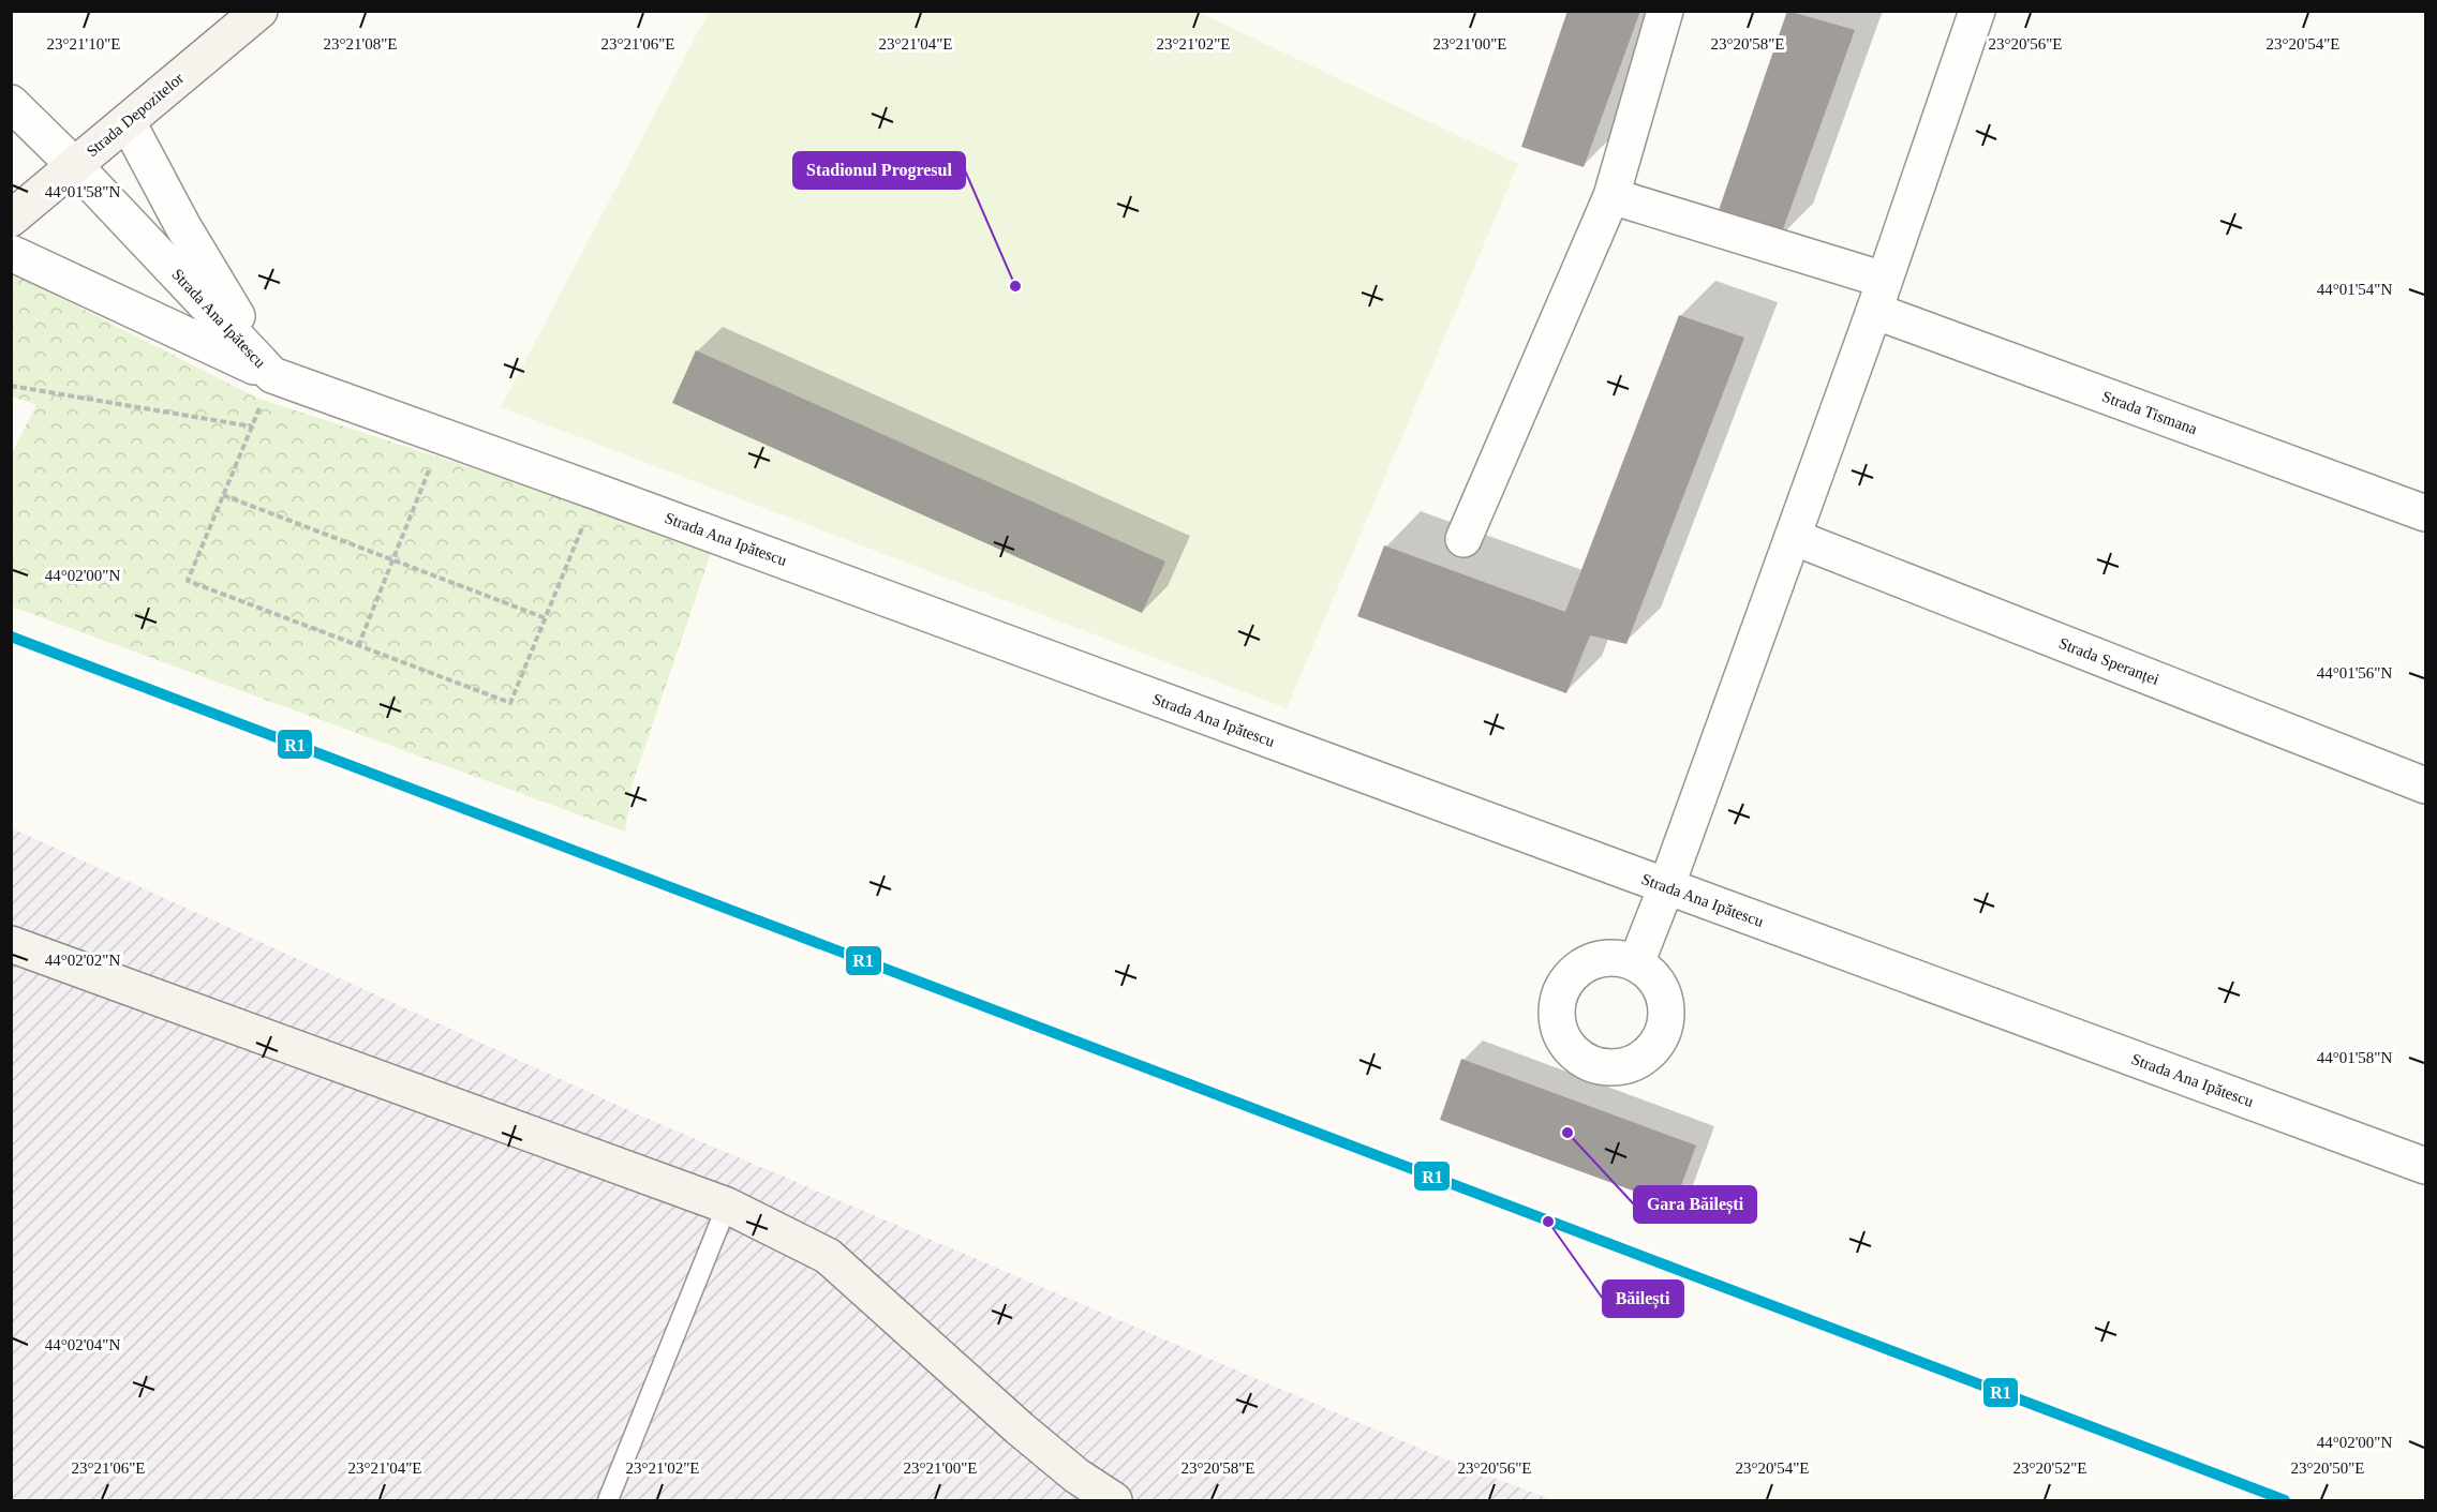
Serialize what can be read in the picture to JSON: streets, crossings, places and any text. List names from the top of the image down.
{
  "streets": {
    "main road": ["Strada Depozitelor"],
    "street": ["Strada Ana Ipătescu", "Strada Tismana", "Strada Speranței"]
  },
  "crossings": [
    ["Strada Depozitelor", "Strada Ana Ipătescu"]
  ],
  "places": ["Stadionul Progresul", "Gara Băilești", "Băilești"],
  "lines": ["transit line R1"],
  "coordinates": [
    "23°21'00\"E",
    "23°20'58\"E",
    "23°20'56\"E",
    "23°21'10\"E",
    "23°21'08\"E",
    "23°21'06\"E",
    "23°21'04\"E",
    "23°21'02\"E",
    "23°20'54\"E",
    "44°01'58\"N",
    "44°01'54\"N",
    "44°02'00\"N",
    "44°01'56\"N",
    "44°02'02\"N",
    "44°02'04\"N",
    "23°20'52\"E",
    "23°20'50\"E"
  ]
}
